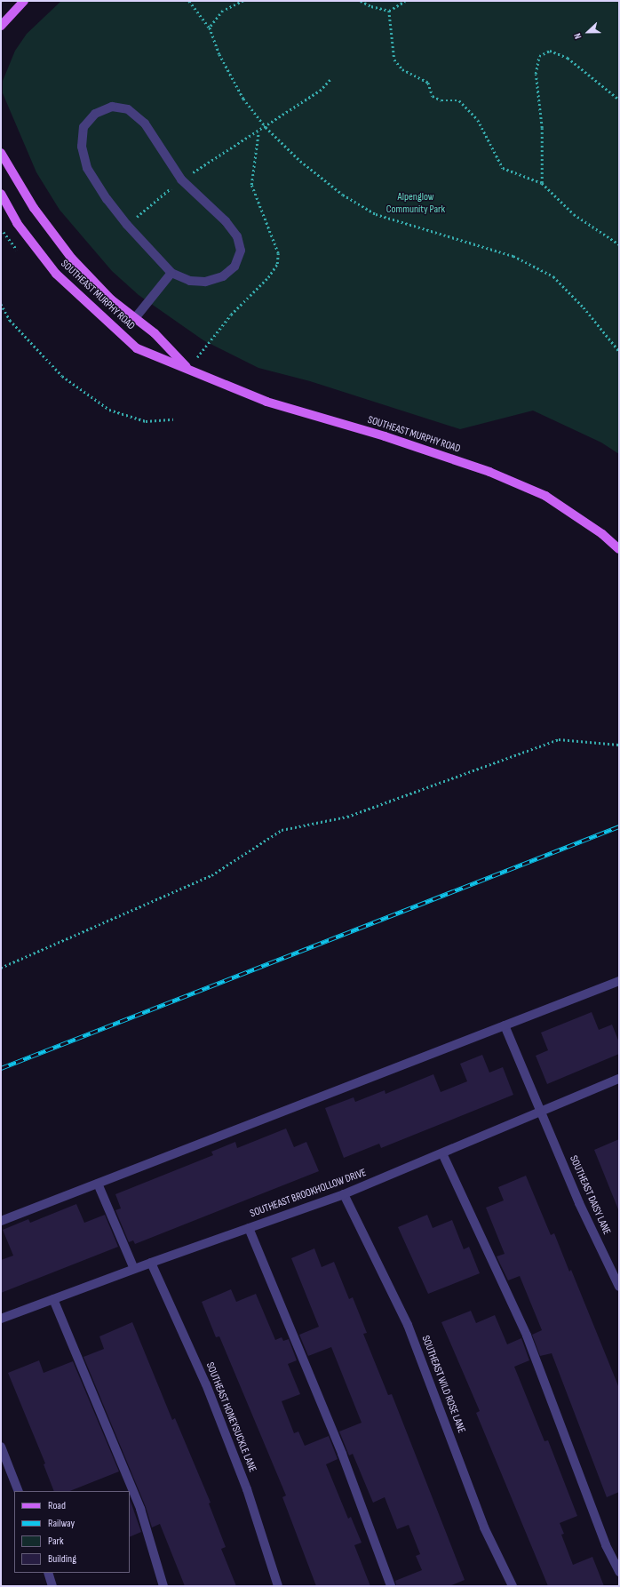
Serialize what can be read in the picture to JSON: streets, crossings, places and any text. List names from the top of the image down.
{
  "streets": {
    "main road": ["SOUTHEAST MURPHY ROAD"],
    "street": [
      "SOUTHEAST BROOKHOLLOW DRIVE",
      "SOUTHEAST DAISY LANE",
      "SOUTHEAST WILD ROSE LANE",
      "SOUTHEAST HONEYSUCKLE LANE"
    ]
  },
  "crossings": [
    ["SOUTHEAST BROOKHOLLOW DRIVE", "SOUTHEAST DAISY LANE"],
    ["SOUTHEAST BROOKHOLLOW DRIVE", "SOUTHEAST WILD ROSE LANE"],
    ["SOUTHEAST BROOKHOLLOW DRIVE", "SOUTHEAST HONEYSUCKLE LANE"]
  ],
  "parks": ["Alpenglow Community Park"],
  "legend": [
    "Road",
    "Railway",
    "Park",
    "Building"
  ],
  "north": "left"
}
